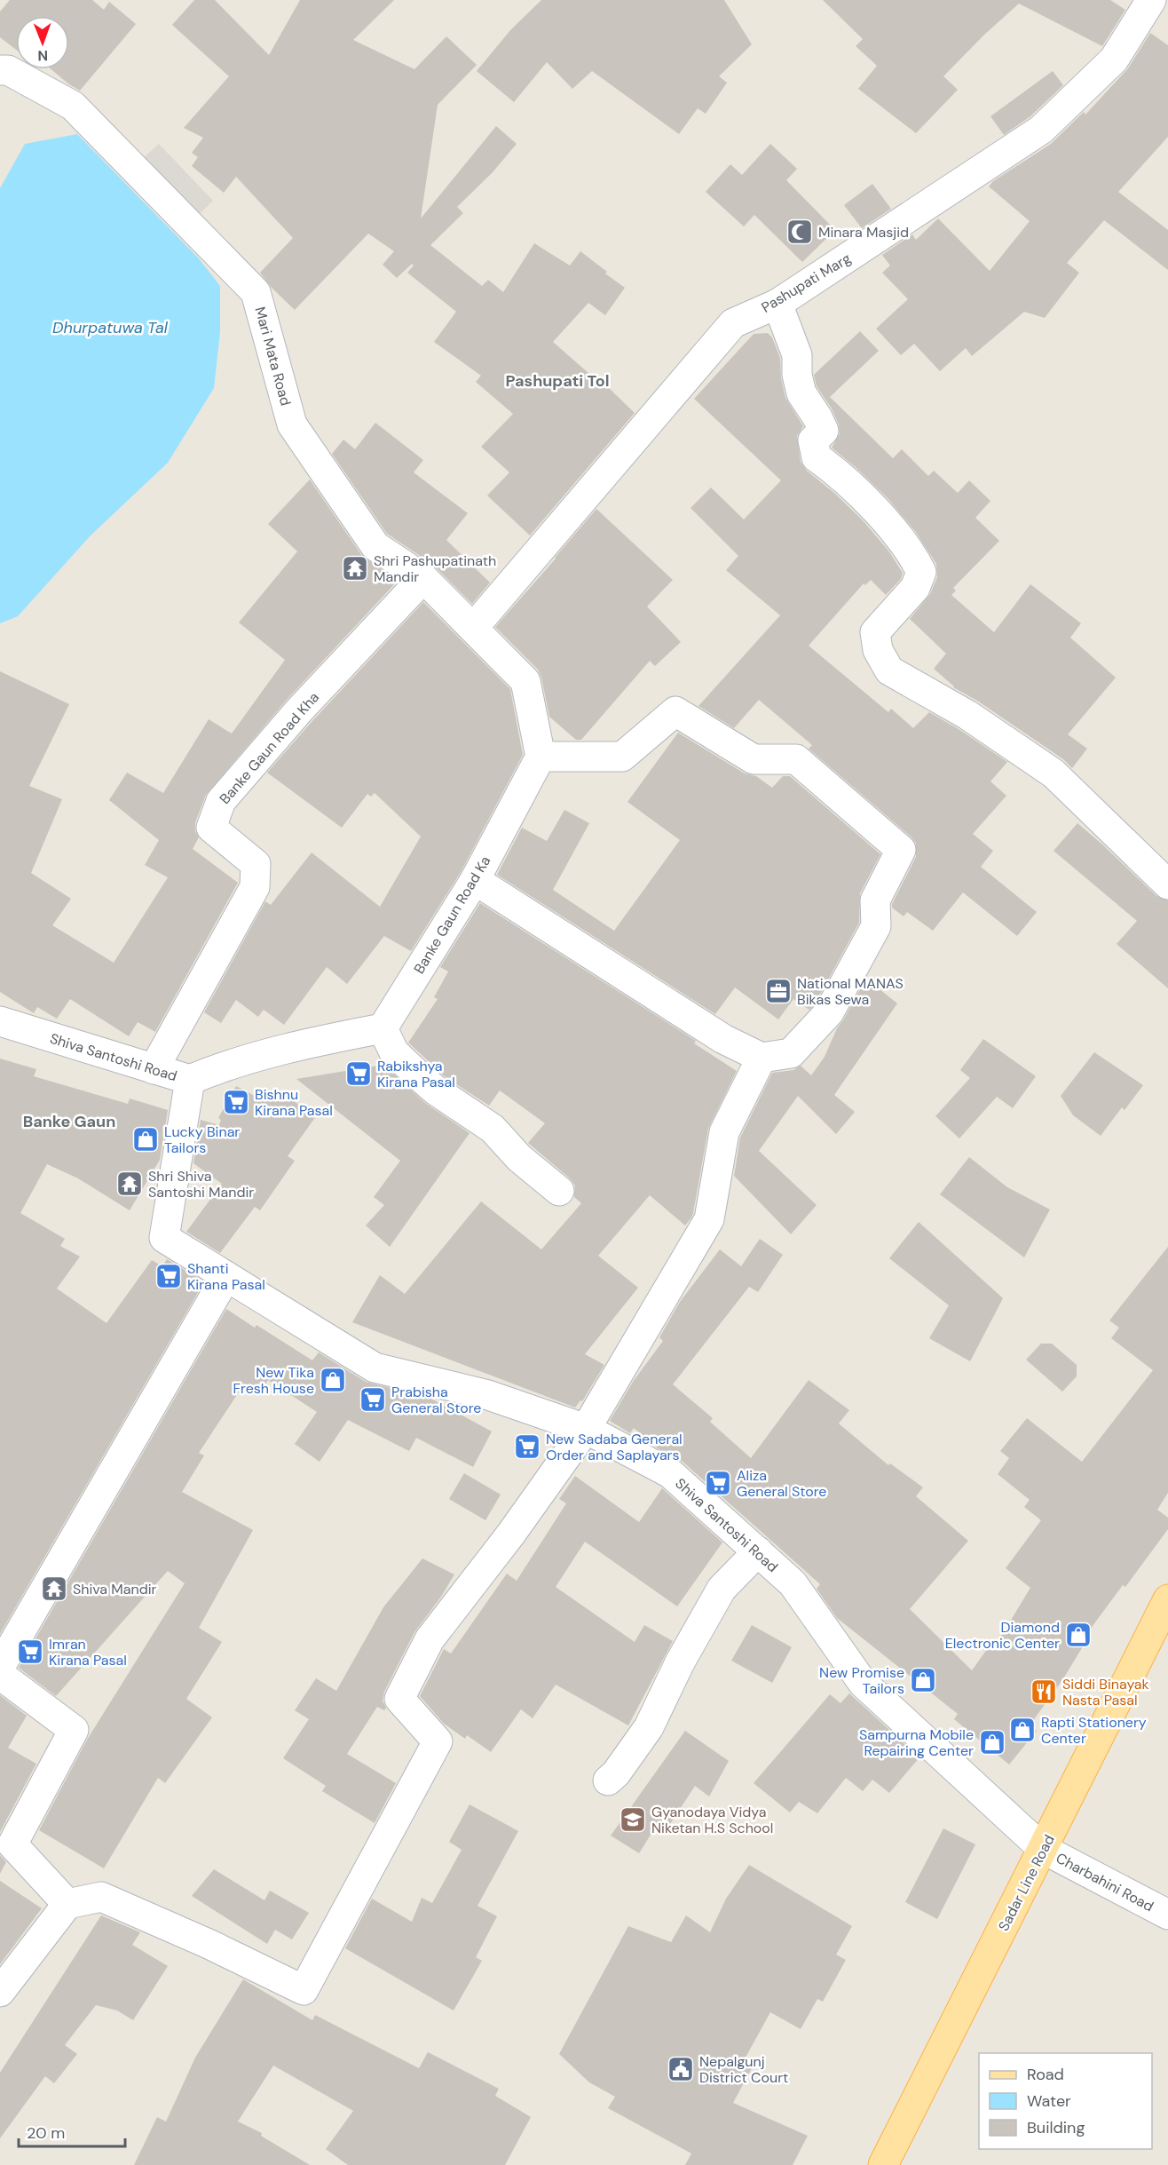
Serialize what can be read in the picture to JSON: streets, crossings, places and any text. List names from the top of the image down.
{
  "streets": {
    "main road": ["Sadar Line Road"],
    "street": [
      "Pashupati Marg",
      "Mari Mata Road",
      "Banke Gaun Road Kha",
      "Banke Gaun Road Ka",
      "Shiva Santoshi Road",
      "Charbahini Road"
    ]
  },
  "crossings": [
    ["Pashupati Marg", "Mari Mata Road"],
    ["Mari Mata Road", "Banke Gaun Road Kha"],
    ["Banke Gaun Road Kha", "Shiva Santoshi Road"],
    ["Shiva Santoshi Road", "Charbahini Road"],
    ["Shiva Santoshi Road", "Sadar Line Road"],
    ["Charbahini Road", "Sadar Line Road"]
  ],
  "districts": ["Pashupati Tol", "Banke Gaun"],
  "water": ["Dhurpatuwa Tal"],
  "places": {
    "mosque": ["Minara Masjid"],
    "temple": ["Shri Pashupatinath Mandir", "Shri Shiva Santoshi Mandir", "Shiva Mandir"],
    "office": ["National MANAS Bikas Sewa"],
    "supermarket": [
      "Rabikshya Kirana Pasal",
      "Bishnu Kirana Pasal",
      "Shanti Kirana Pasal",
      "Prabisha General Store",
      "New Sadaba General Order and Saplayars",
      "Aliza General Store",
      "Imran Kirana Pasal"
    ],
    "shop": [
      "Lucky Binar Tailors",
      "New Tika Fresh House",
      "Diamond Electronic Center",
      "New Promise Tailors",
      "Rapti Stationery Center",
      "Sampurna Mobile Repairing Center"
    ],
    "restaurant": ["Siddi Binayak Nasta Pasal"],
    "school or university": ["Gyanodaya Vidya Niketan H.S School"],
    "public building": ["Nepalgunj District Court"]
  },
  "legend": ["Road", "Water", "Building"],
  "scale_bar": "20 m",
  "north": "bottom"
}
